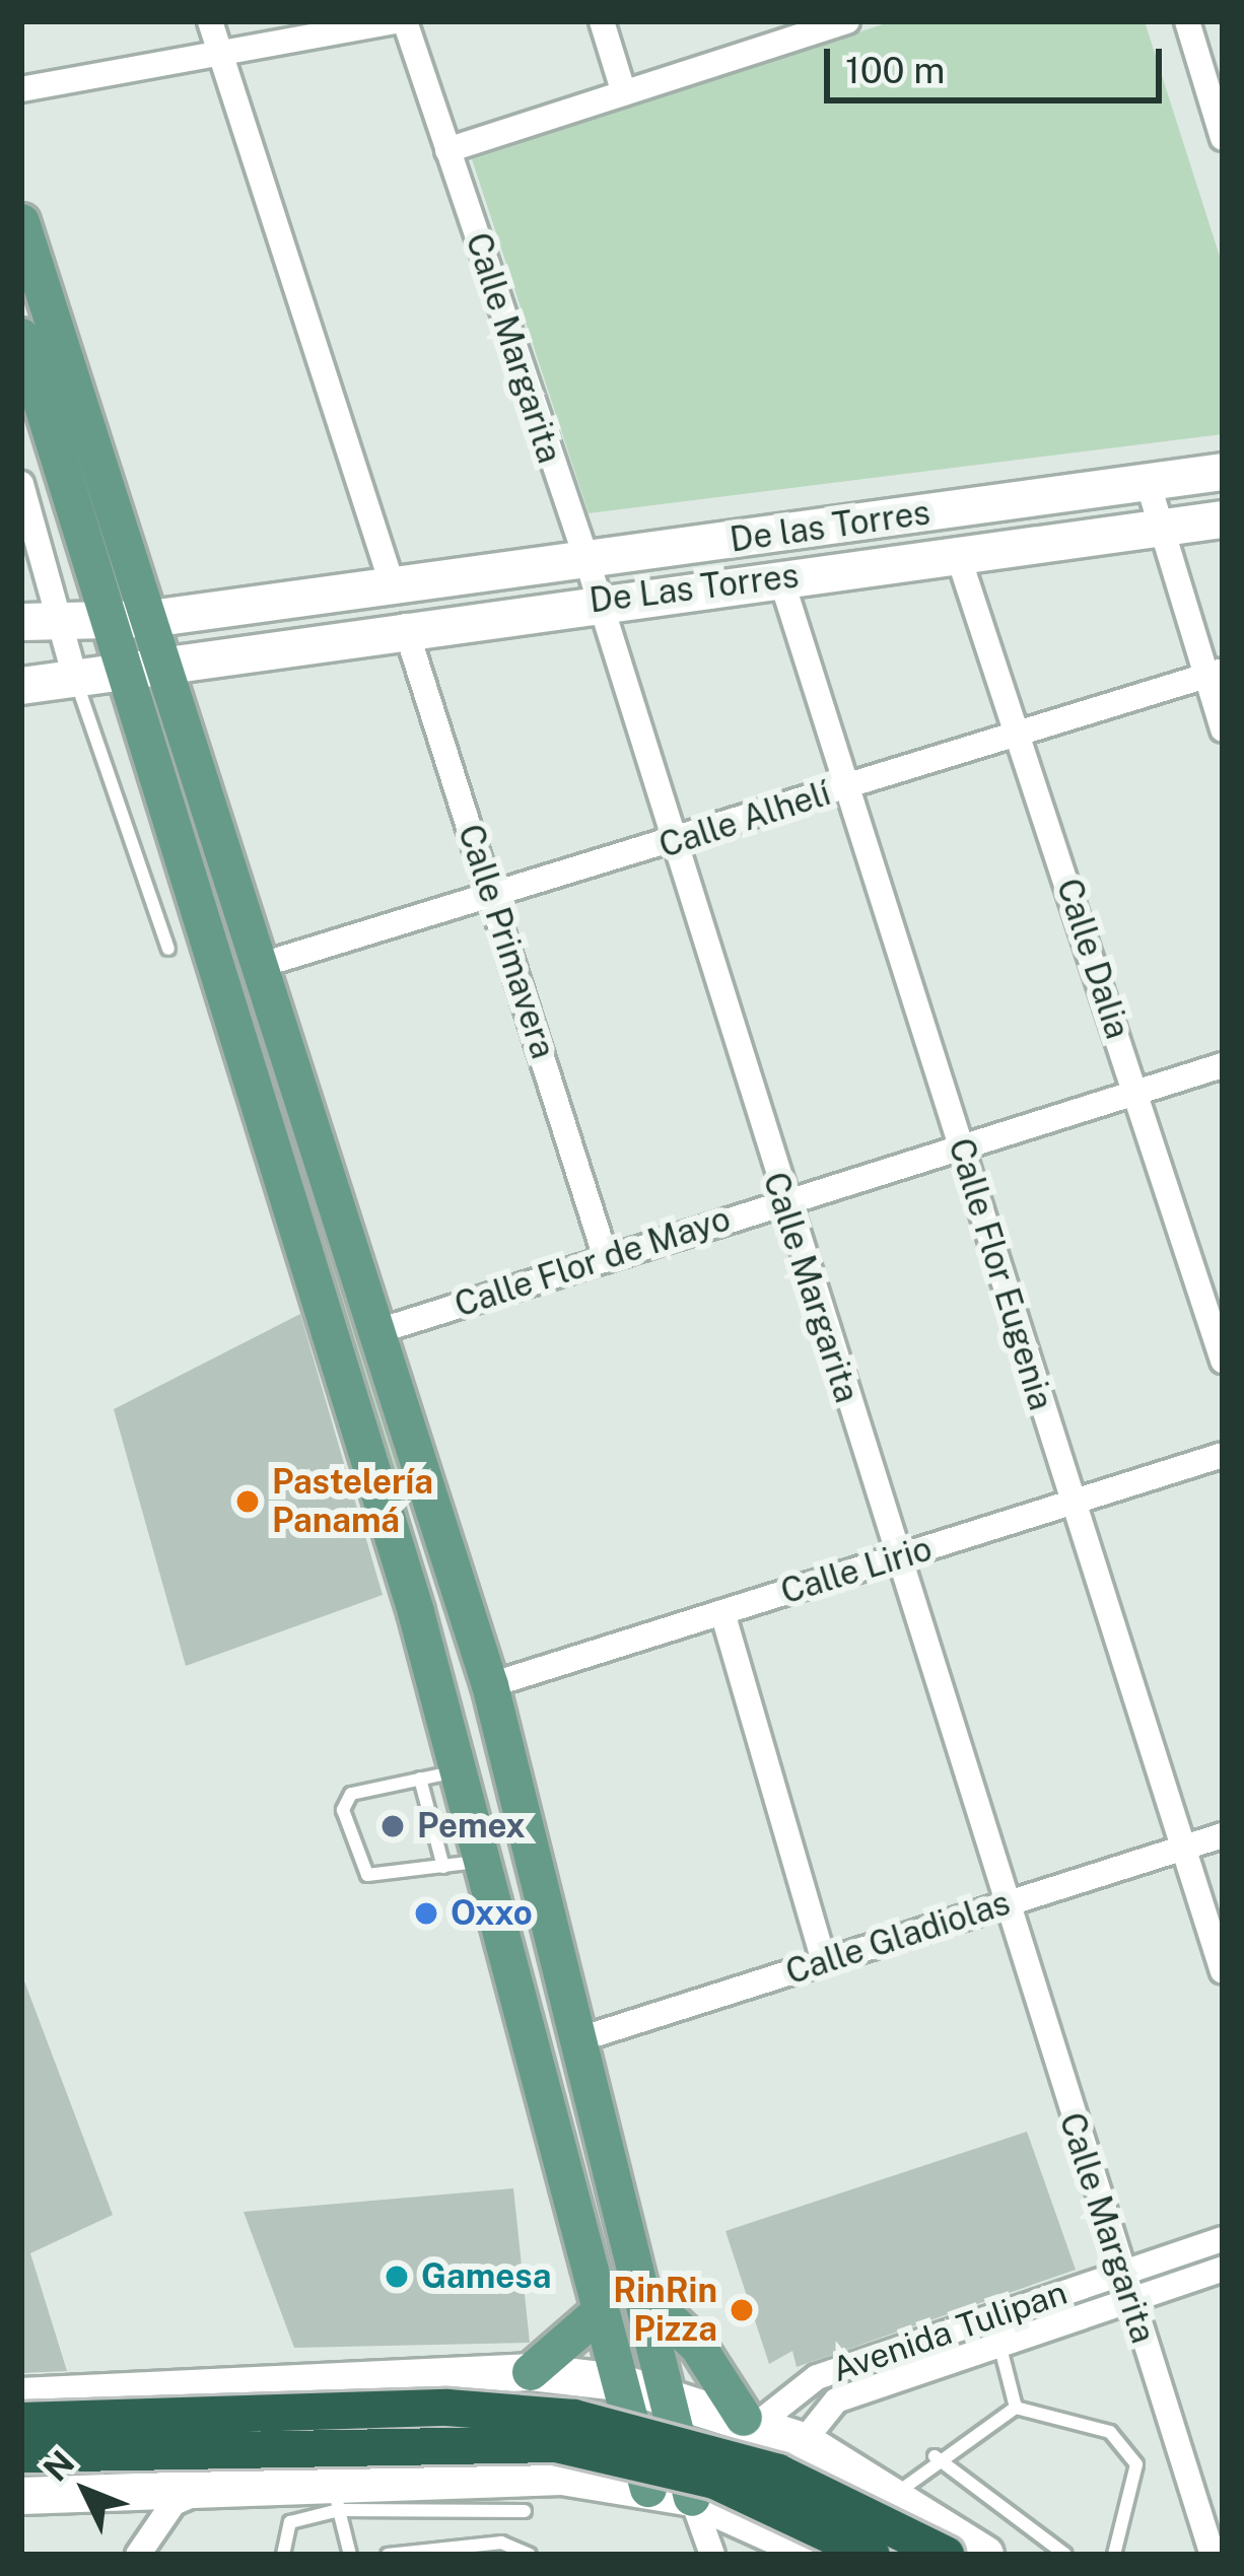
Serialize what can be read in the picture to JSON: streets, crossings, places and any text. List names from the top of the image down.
{
  "streets": {
    "street": [
      "Calle Margarita",
      "De las Torres",
      "De Las Torres",
      "Calle Alhelí",
      "Calle Primavera",
      "Calle Dalia",
      "Calle Flor de Mayo",
      "Calle Flor Eugenia",
      "Calle Lirio",
      "Calle Gladiolas",
      "Avenida Tulipan"
    ]
  },
  "crossings": [
    ["Calle Margarita", "De las Torres"],
    ["Calle Margarita", "De Las Torres"],
    ["Calle Margarita", "Calle Alhelí"],
    ["Calle Margarita", "Calle Flor de Mayo"],
    ["Calle Margarita", "Calle Lirio"],
    ["Calle Margarita", "Calle Gladiolas"],
    ["Calle Margarita", "Avenida Tulipan"],
    ["De Las Torres", "Calle Primavera"],
    ["De Las Torres", "Calle Dalia"],
    ["De Las Torres", "Calle Flor Eugenia"],
    ["Calle Alhelí", "Calle Primavera"],
    ["Calle Alhelí", "Calle Dalia"],
    ["Calle Alhelí", "Calle Flor Eugenia"],
    ["Calle Primavera", "Calle Flor de Mayo"],
    ["Calle Dalia", "Calle Flor de Mayo"],
    ["Calle Flor de Mayo", "Calle Flor Eugenia"],
    ["Calle Flor Eugenia", "Calle Lirio"],
    ["Calle Flor Eugenia", "Calle Gladiolas"]
  ],
  "places": [
    "Pastelería Panamá",
    "Pemex",
    "Oxxo",
    "Gamesa",
    "RinRin Pizza"
  ],
  "scale_bar": "100 m",
  "north": "top left"
}
